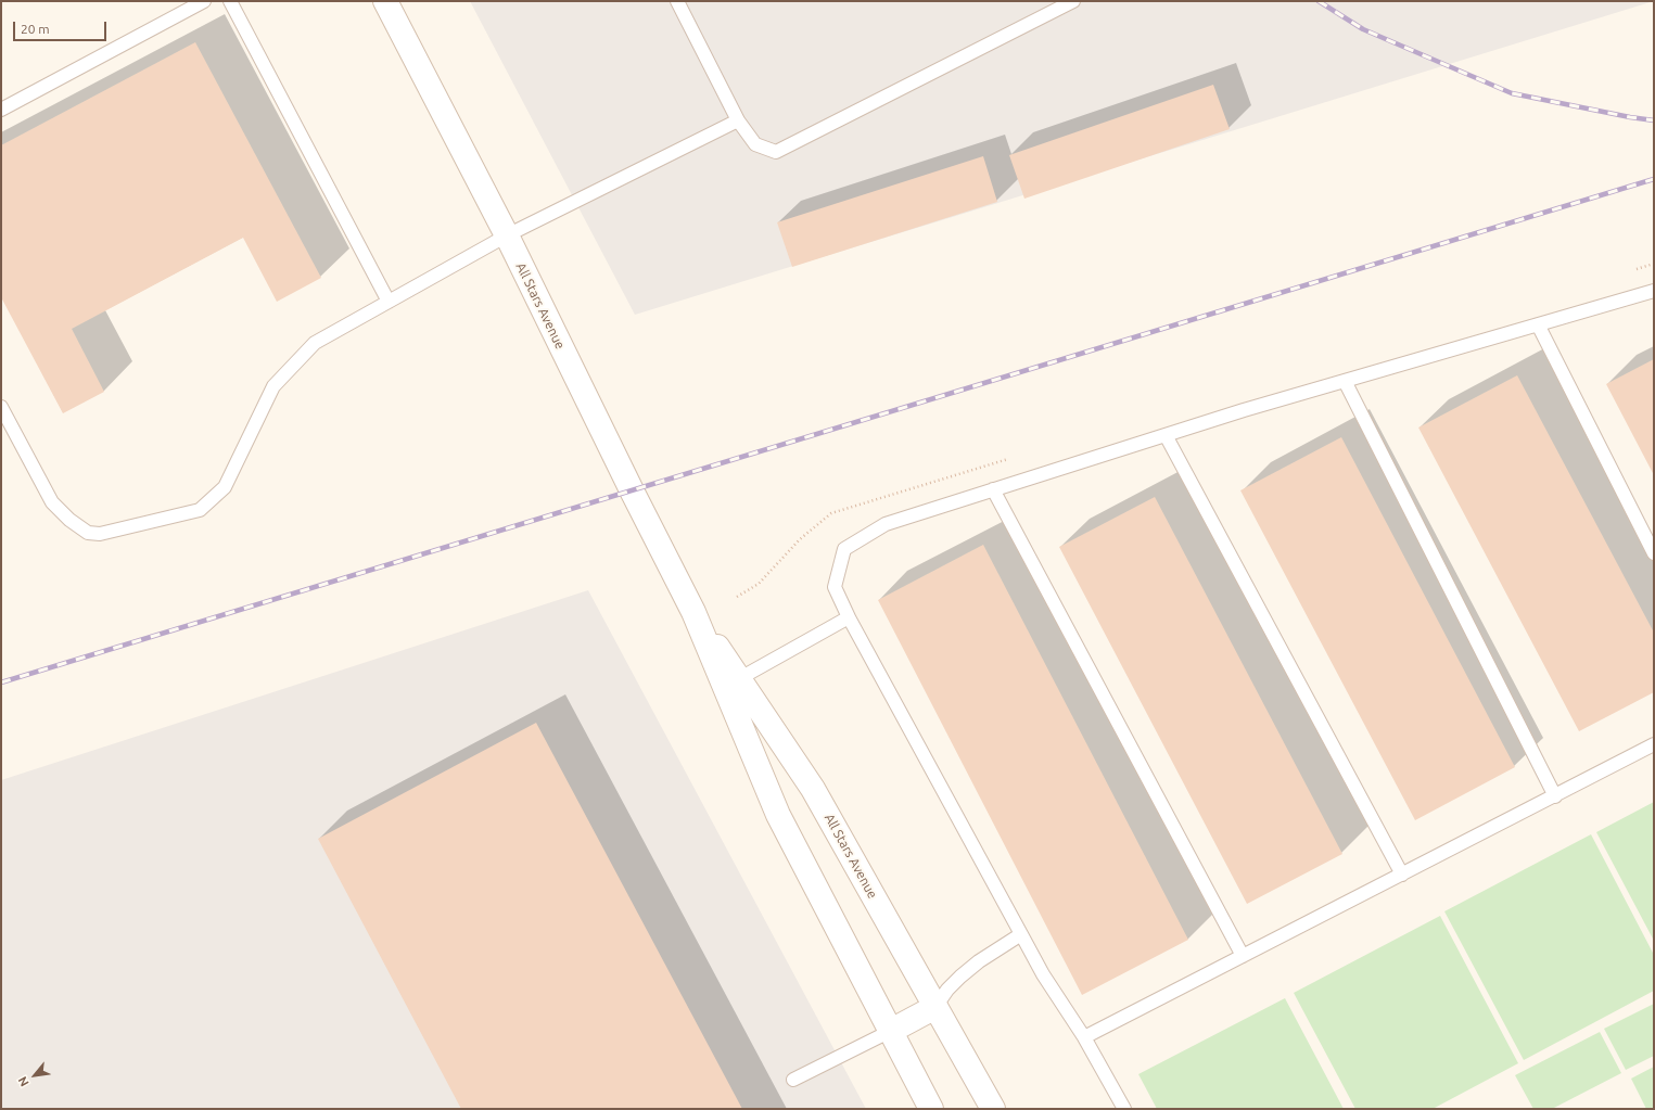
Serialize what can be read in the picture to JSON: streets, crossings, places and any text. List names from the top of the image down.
{
  "streets": {
    "street": ["All Stars Avenue"]
  },
  "scale_bar": "20 m",
  "north": "bottom left"
}
